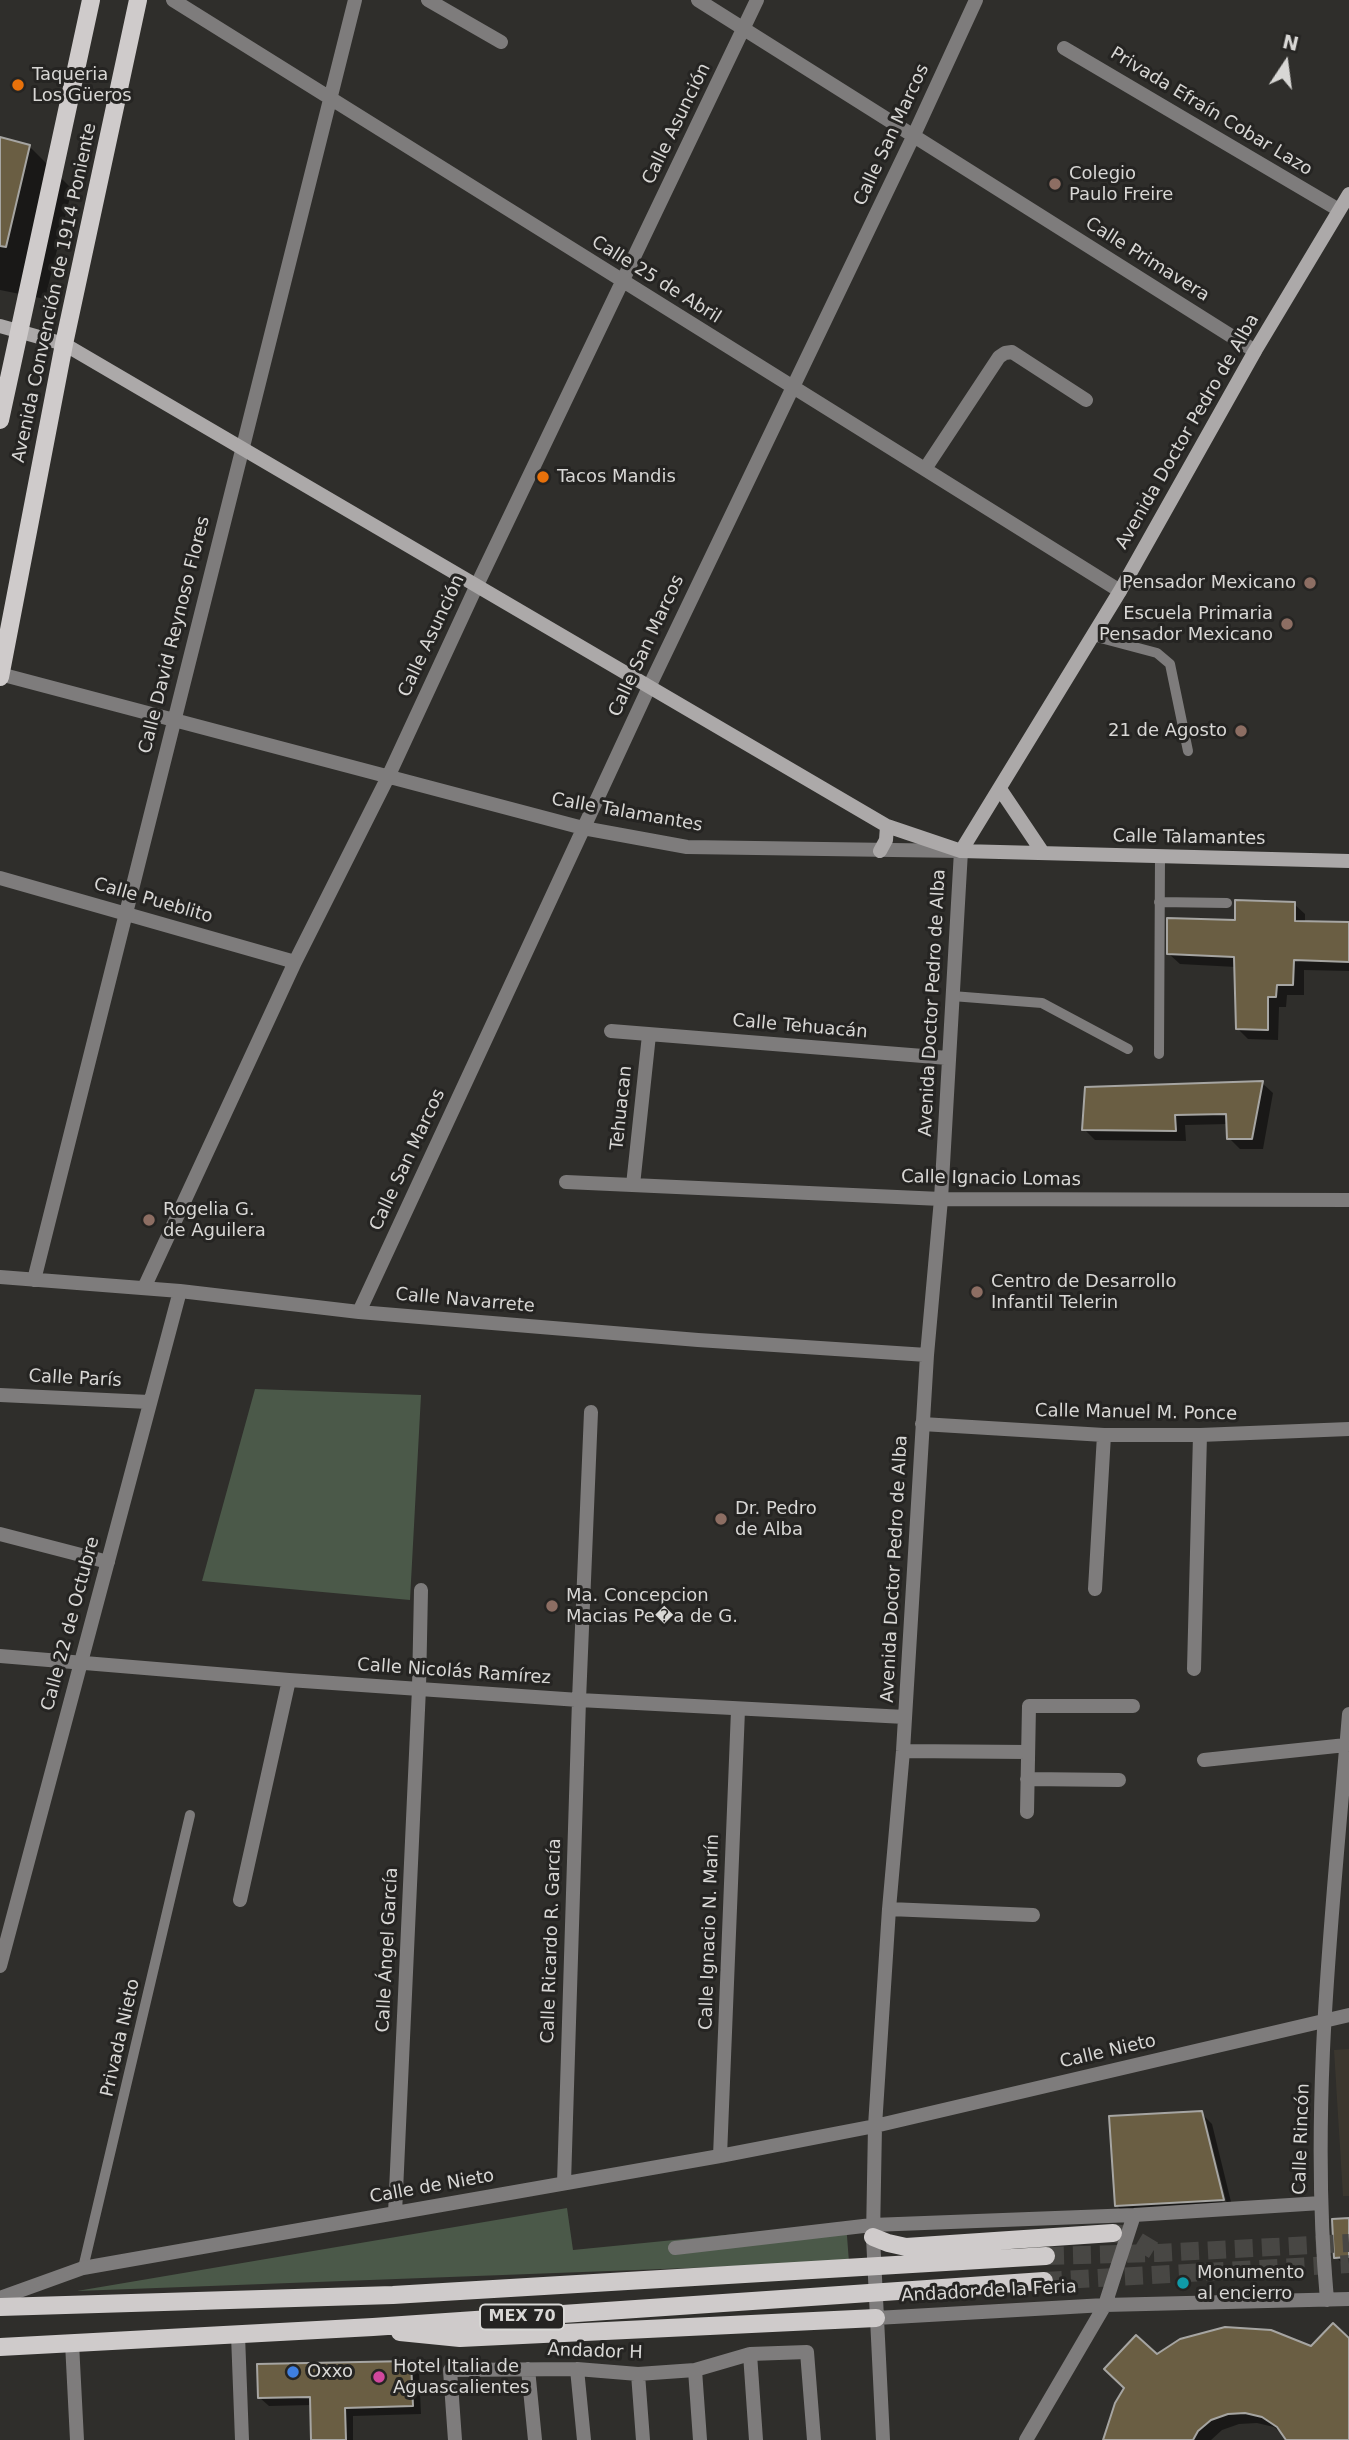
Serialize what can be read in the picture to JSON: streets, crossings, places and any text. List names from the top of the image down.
{
  "streets": {
    "main road": ["Avenida Convención de 1914 Poniente", "MEX 70"],
    "street": [
      "Privada Efraín Cobar Lazo",
      "Calle Asunción",
      "Calle San Marcos",
      "Calle Primavera",
      "Calle 25 de Abril",
      "Avenida Doctor Pedro de Alba",
      "Calle David Reynoso Flores",
      "Calle Talamantes",
      "Calle Pueblito",
      "Calle Tehuacán",
      "Tehuacan",
      "Calle Ignacio Lomas",
      "Calle Navarrete",
      "Calle París",
      "Calle Manuel M. Ponce",
      "Calle 22 de Octubre",
      "Calle Nicolás Ramírez",
      "Calle Ignacio N. Marín",
      "Calle Ricardo R. García",
      "Calle Ángel García",
      "Calle Nieto",
      "Calle Rincón",
      "Calle de Nieto",
      "Andador de la Feria",
      "Andador H"
    ],
    "lane": ["Privada Nieto"]
  },
  "crossings": [
    ["Privada Efraín Cobar Lazo", "Avenida Doctor Pedro de Alba"],
    ["Calle Asunción", "Calle Primavera"],
    ["Calle Asunción", "Calle 25 de Abril"],
    ["Calle Asunción", "Calle Talamantes"],
    ["Calle Asunción", "Calle Pueblito"],
    ["Calle Asunción", "Calle Navarrete"],
    ["Calle San Marcos", "Calle Primavera"],
    ["Calle San Marcos", "Calle 25 de Abril"],
    ["Calle San Marcos", "Calle Talamantes"],
    ["Calle San Marcos", "Calle Navarrete"],
    ["Calle Primavera", "Avenida Doctor Pedro de Alba"],
    ["Calle 25 de Abril", "Avenida Doctor Pedro de Alba"],
    ["Calle 25 de Abril", "Calle David Reynoso Flores"],
    ["Avenida Convención de 1914 Poniente", "Calle Talamantes"],
    ["Avenida Doctor Pedro de Alba", "Calle Talamantes"],
    ["Avenida Doctor Pedro de Alba", "Calle Tehuacán"],
    ["Avenida Doctor Pedro de Alba", "Calle Ignacio Lomas"],
    ["Avenida Doctor Pedro de Alba", "Calle Navarrete"],
    ["Avenida Doctor Pedro de Alba", "Calle Manuel M. Ponce"],
    ["Avenida Doctor Pedro de Alba", "Calle Nicolás Ramírez"],
    ["Avenida Doctor Pedro de Alba", "Calle Nieto"],
    ["Avenida Doctor Pedro de Alba", "Calle Rincón"],
    ["Avenida Doctor Pedro de Alba", "Calle de Nieto"],
    ["Avenida Doctor Pedro de Alba", "Andador de la Feria"],
    ["Calle David Reynoso Flores", "Calle Talamantes"],
    ["Calle David Reynoso Flores", "Calle Pueblito"],
    ["Calle David Reynoso Flores", "Calle Navarrete"],
    ["Calle Tehuacán", "Tehuacan"],
    ["Tehuacan", "Calle Ignacio Lomas"],
    ["Calle Navarrete", "Calle 22 de Octubre"],
    ["Calle París", "Calle 22 de Octubre"],
    ["Calle 22 de Octubre", "Calle Nicolás Ramírez"],
    ["Calle Nicolás Ramírez", "Calle Ignacio N. Marín"],
    ["Calle Nicolás Ramírez", "Calle Ricardo R. García"],
    ["Calle Nicolás Ramírez", "Calle Ángel García"],
    ["Calle Ignacio N. Marín", "Calle de Nieto"],
    ["Calle Ricardo R. García", "Calle de Nieto"],
    ["Calle Ángel García", "Calle de Nieto"],
    ["Privada Nieto", "Calle de Nieto"],
    ["Calle Nieto", "Calle Rincón"],
    ["Calle Nieto", "Calle de Nieto"]
  ],
  "places": [
    "Taqueria Los Güeros",
    "Colegio Paulo Freire",
    "Tacos Mandis",
    "Pensador Mexicano",
    "Escuela Primaria Pensador Mexicano",
    "21 de Agosto",
    "Rogelia G. de Aguilera",
    "Centro de Desarrollo Infantil Telerin",
    "Dr. Pedro de Alba",
    "Ma. Concepcion Macias Pe�a de G.",
    "Monumento al encierro",
    "Oxxo",
    "Hotel Italia de Aguascalientes"
  ],
  "north": "top"
}
